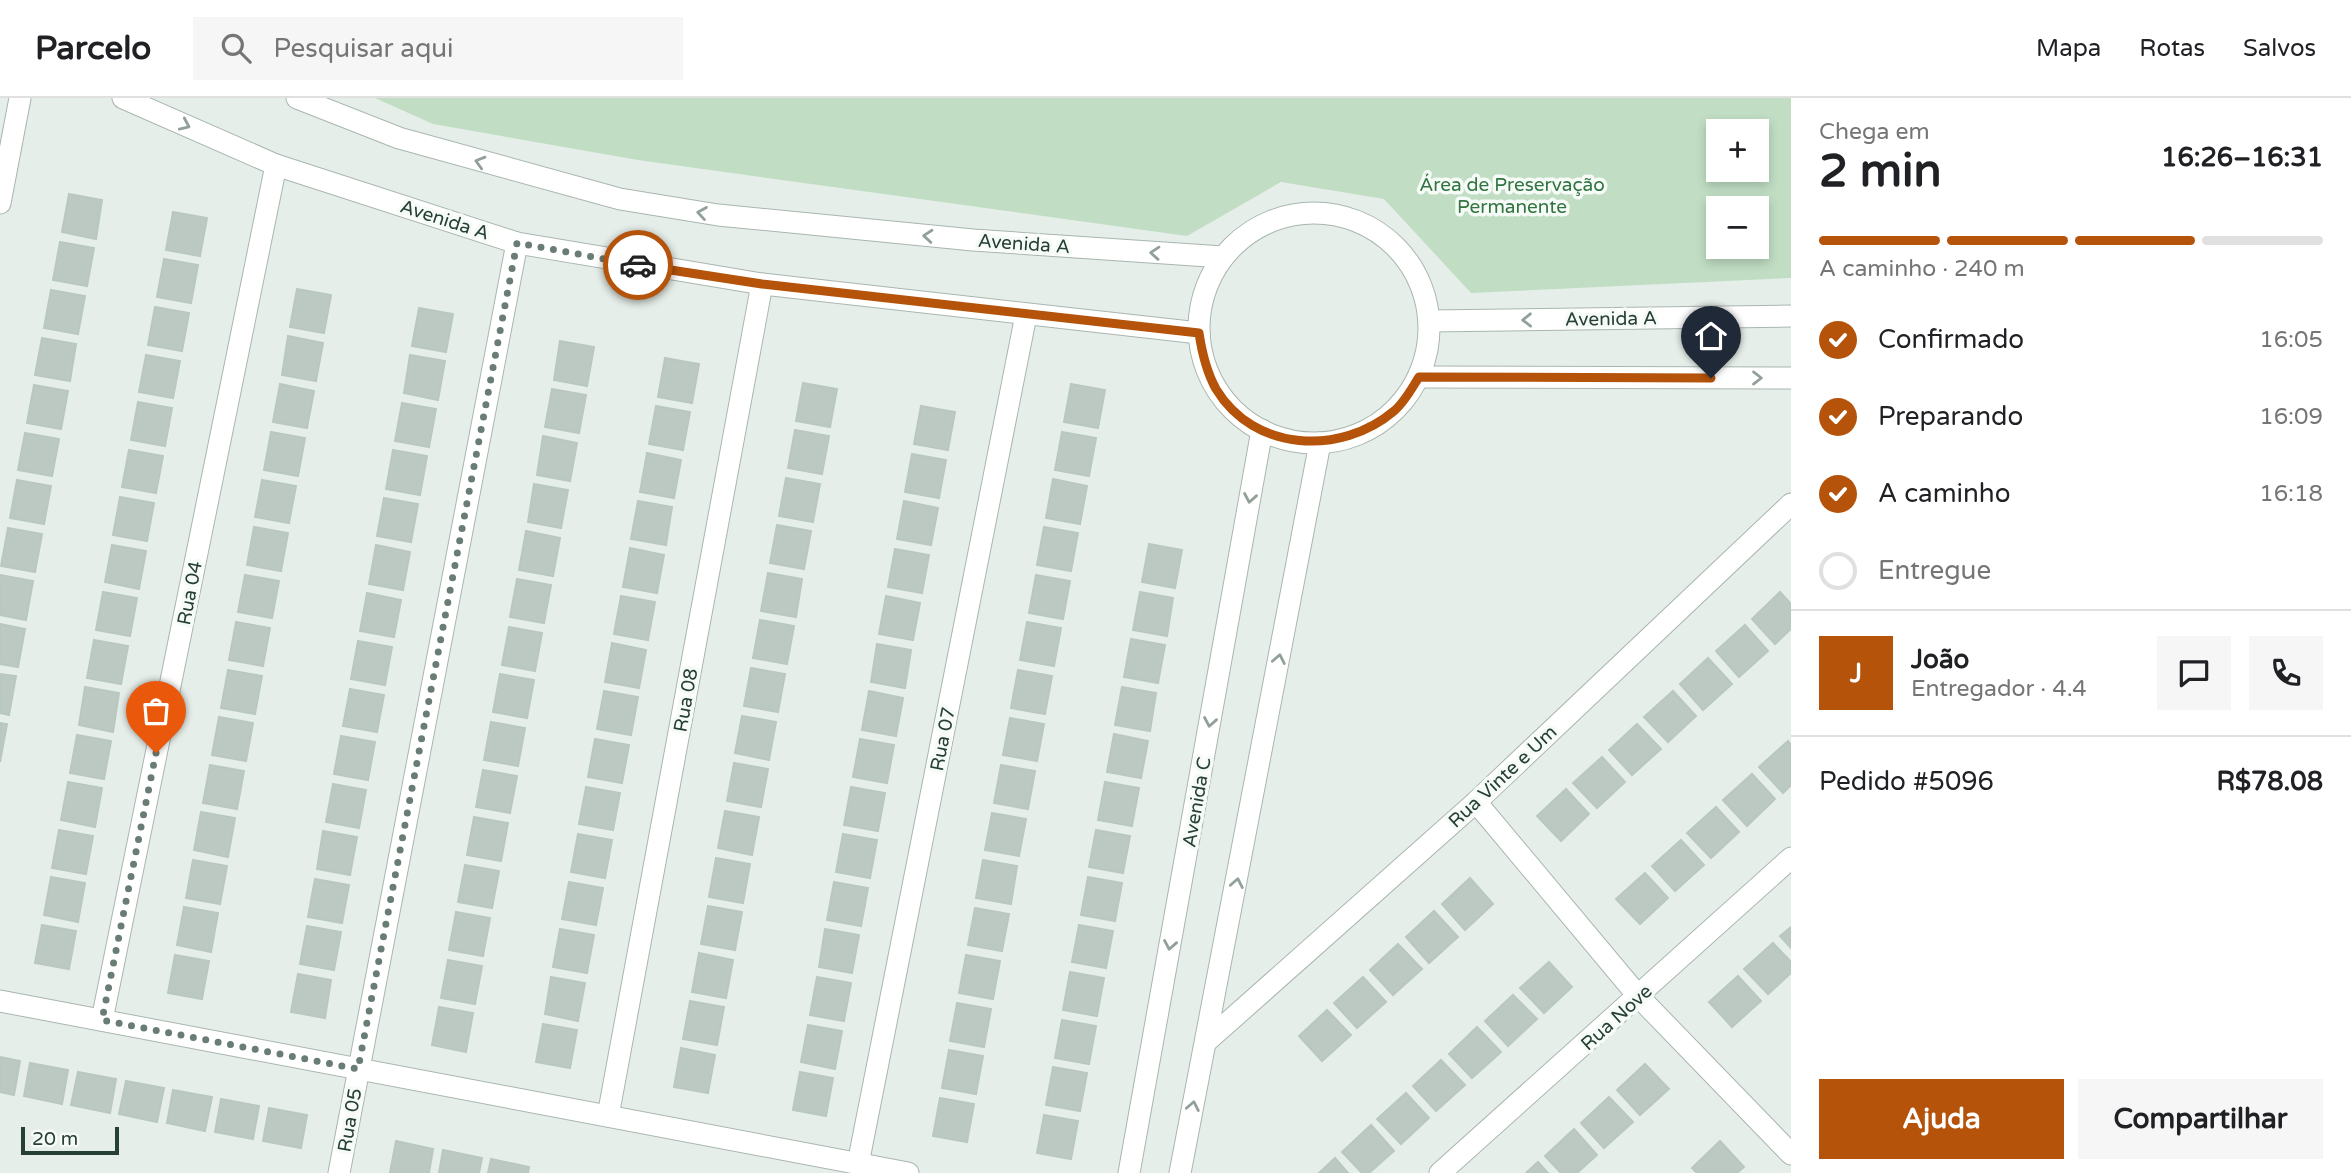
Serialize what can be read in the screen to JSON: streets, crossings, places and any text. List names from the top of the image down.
{
  "streets": {
    "street": [
      "Avenida A",
      "Rua 04",
      "Rua 08",
      "Rua 07",
      "Rua Vinte e Um",
      "Avenida C",
      "Rua Nove",
      "Rua 05"
    ]
  },
  "crossings": [
    ["Avenida A", "Rua 04"],
    ["Avenida A", "Rua 08"],
    ["Avenida A", "Rua 07"],
    ["Avenida A", "Avenida C"],
    ["Avenida A", "Rua 05"]
  ],
  "parks": ["Área de Preservação Permanente"],
  "scale_bar": "20 m",
  "page": {
    "header": "Parcelo",
    "search": "Pesquisar aqui",
    "nav": ["Mapa", "Rotas", "Salvos"],
    "heading": ["2 min", "Chega em", "16:26–16:31"],
    "panel": [
      "João",
      "Entregador · 4.4",
      "Pedido #5096",
      "R$78.08"
    ],
    "map_buttons": ["+", "−"],
    "bar": "A caminho · 240 m",
    "list": [
      ["Confirmado", "16:05"],
      ["Preparando", "16:09"],
      ["A caminho", "16:18"],
      "Entregue"
    ],
    "round": "J",
    "buttons": ["Ajuda", "Compartilhar"],
    "scale": "20 m"
  }
}
